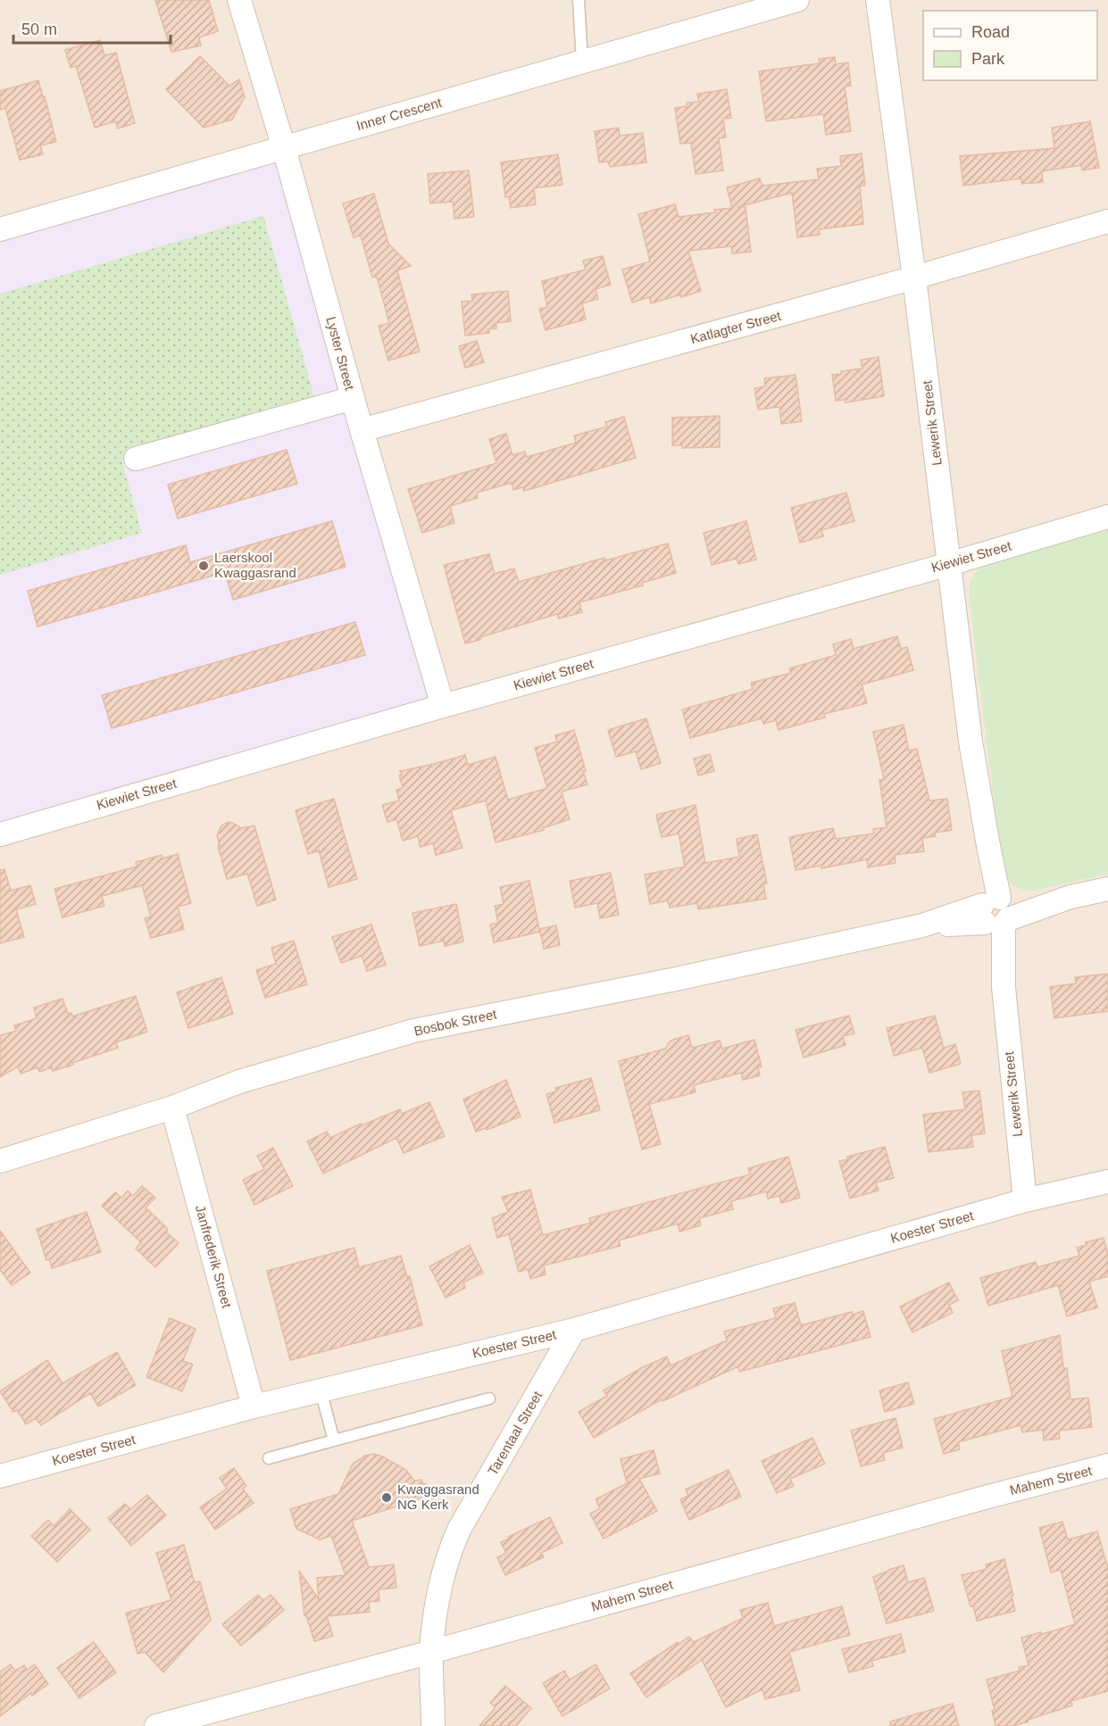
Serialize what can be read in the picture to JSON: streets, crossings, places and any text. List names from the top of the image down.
{
  "streets": {
    "street": [
      "Inner Crescent",
      "Katlagter Street",
      "Lyster Street",
      "Lewerik Street",
      "Kiewiet Street",
      "Bosbok Street",
      "Koester Street",
      "Janfrederik Street",
      "Tarentaal Street",
      "Mahem Street"
    ]
  },
  "crossings": [
    ["Inner Crescent", "Lyster Street"],
    ["Katlagter Street", "Lyster Street"],
    ["Katlagter Street", "Lewerik Street"],
    ["Lyster Street", "Kiewiet Street"],
    ["Lewerik Street", "Kiewiet Street"],
    ["Lewerik Street", "Bosbok Street"],
    ["Lewerik Street", "Koester Street"],
    ["Bosbok Street", "Janfrederik Street"],
    ["Koester Street", "Janfrederik Street"],
    ["Koester Street", "Tarentaal Street"],
    ["Tarentaal Street", "Mahem Street"]
  ],
  "places": ["Laerskool Kwaggasrand", "Kwaggasrand NG Kerk"],
  "legend": ["Road", "Park"],
  "scale_bar": "50 m"
}
